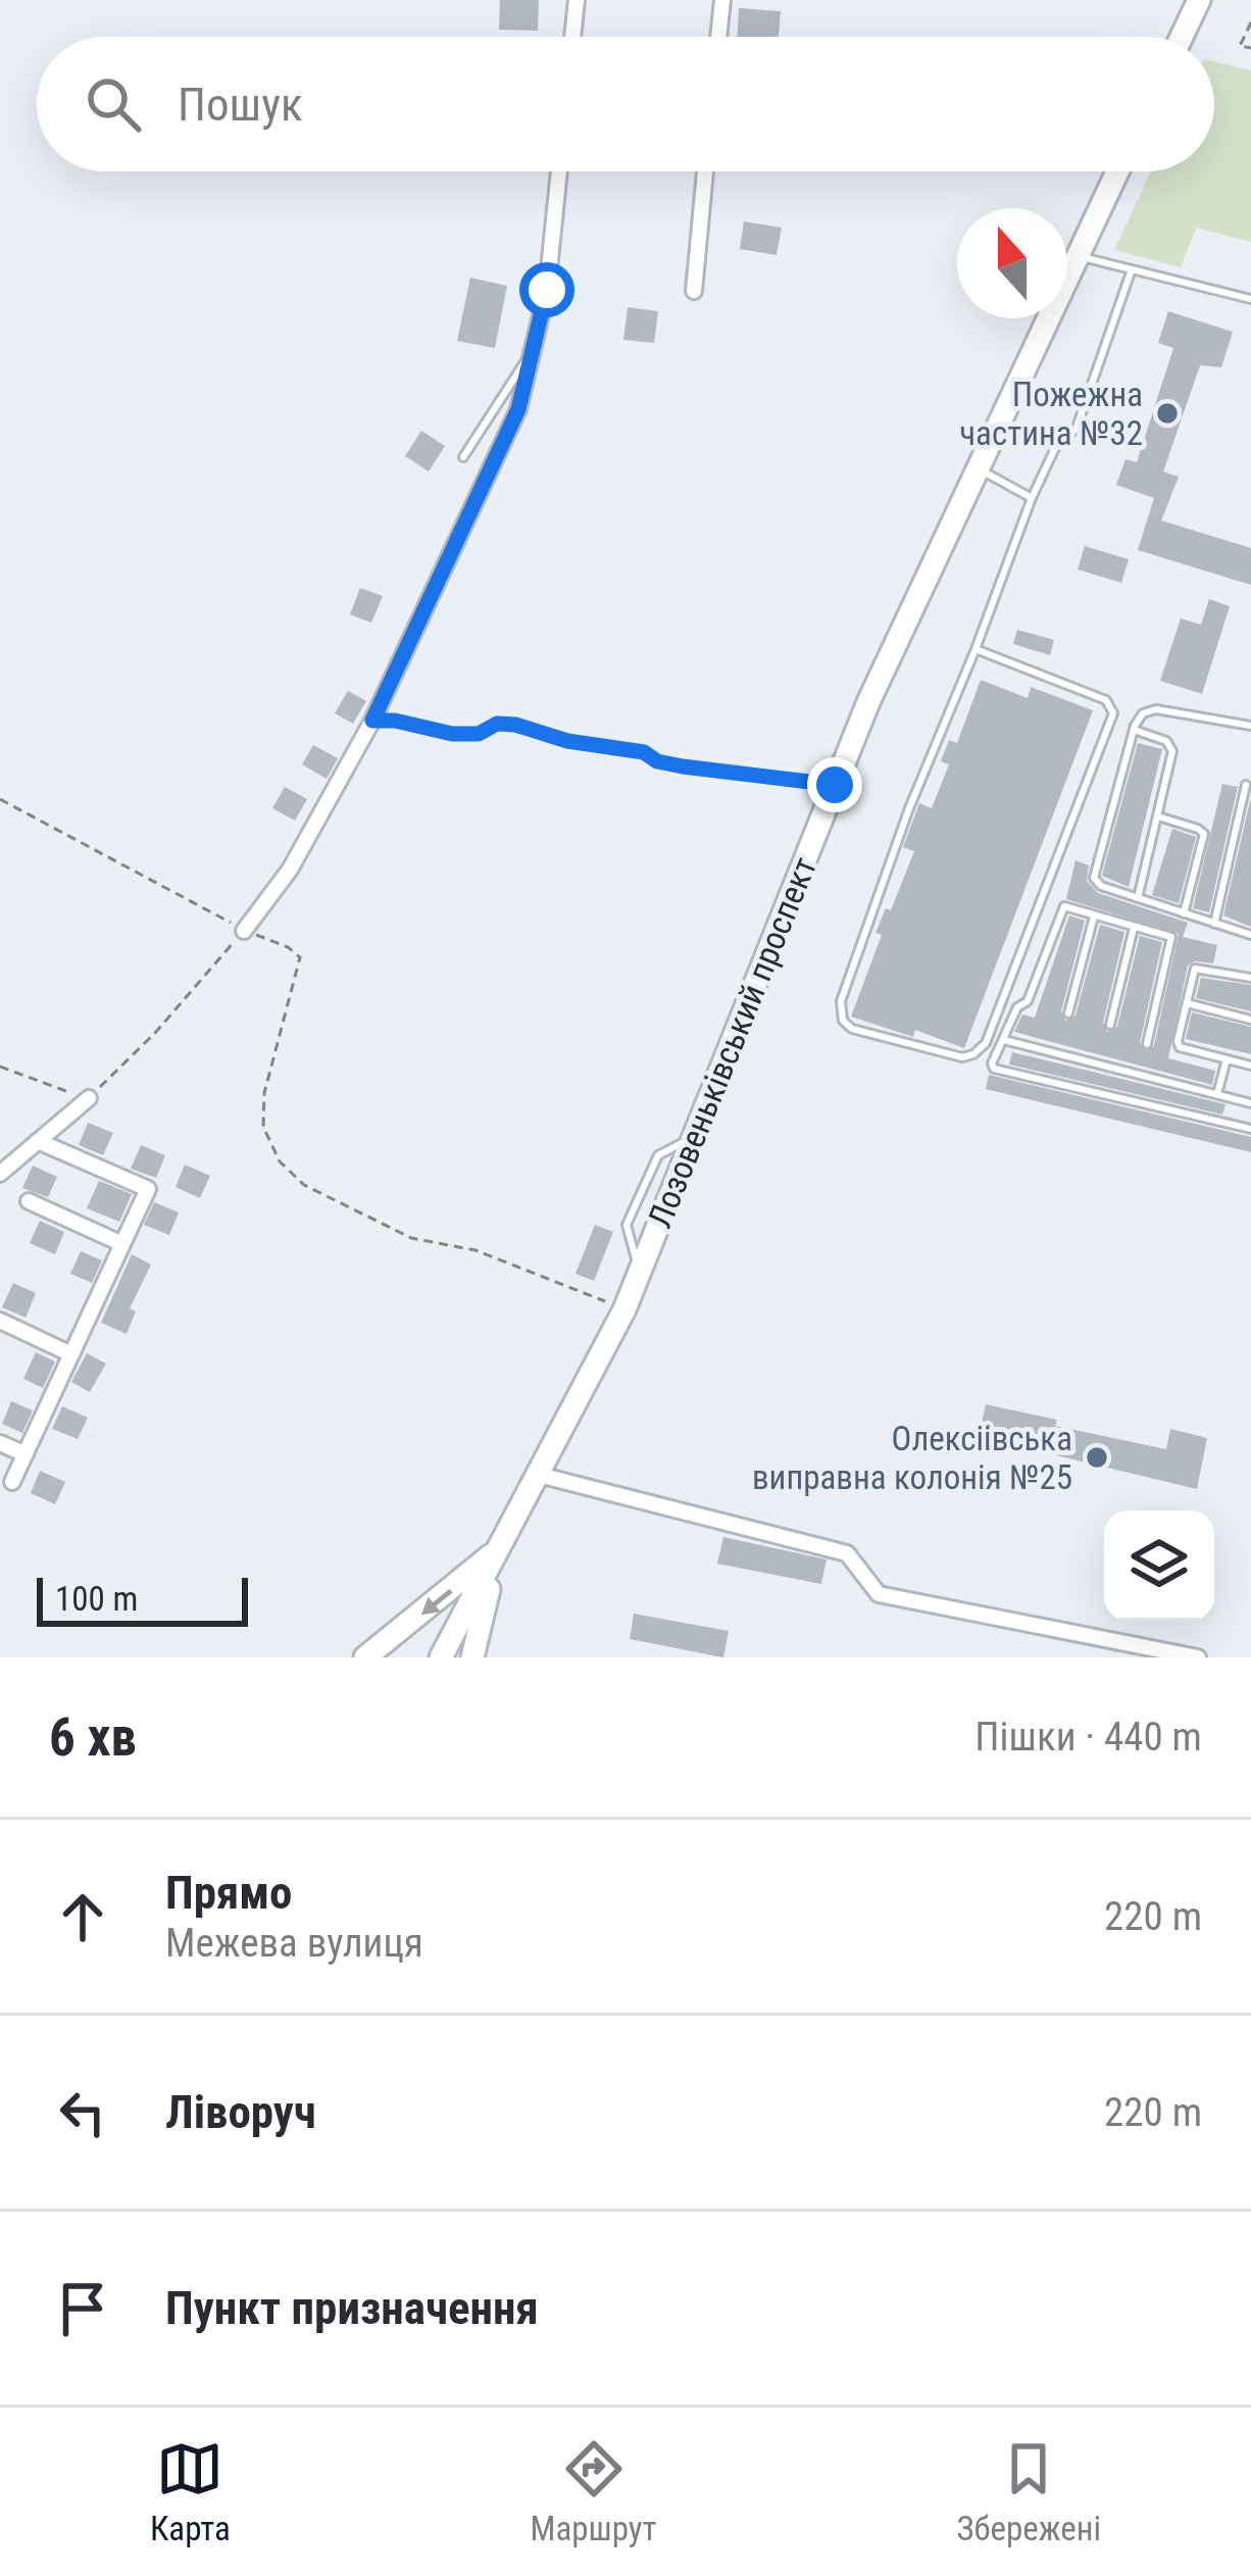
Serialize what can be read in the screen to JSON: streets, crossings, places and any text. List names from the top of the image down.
{
  "streets": {
    "highway": ["Лозовеньківський проспект"]
  },
  "places": ["Пожежна частина №32", "Олексіівська виправна колонія №25"],
  "scale_bar": "100 m",
  "north": "top",
  "page": {
    "search": "Пошук",
    "scale": "100 m",
    "heading": ["6 хв", "Пішки · 440 m"],
    "list": [
      ["Прямо", "Межева вулиця", "220 m"],
      ["Ліворуч", "220 m"],
      "Пункт призначення"
    ],
    "nav": ["Карта", "Маршрут", "Збережені"]
  }
}
